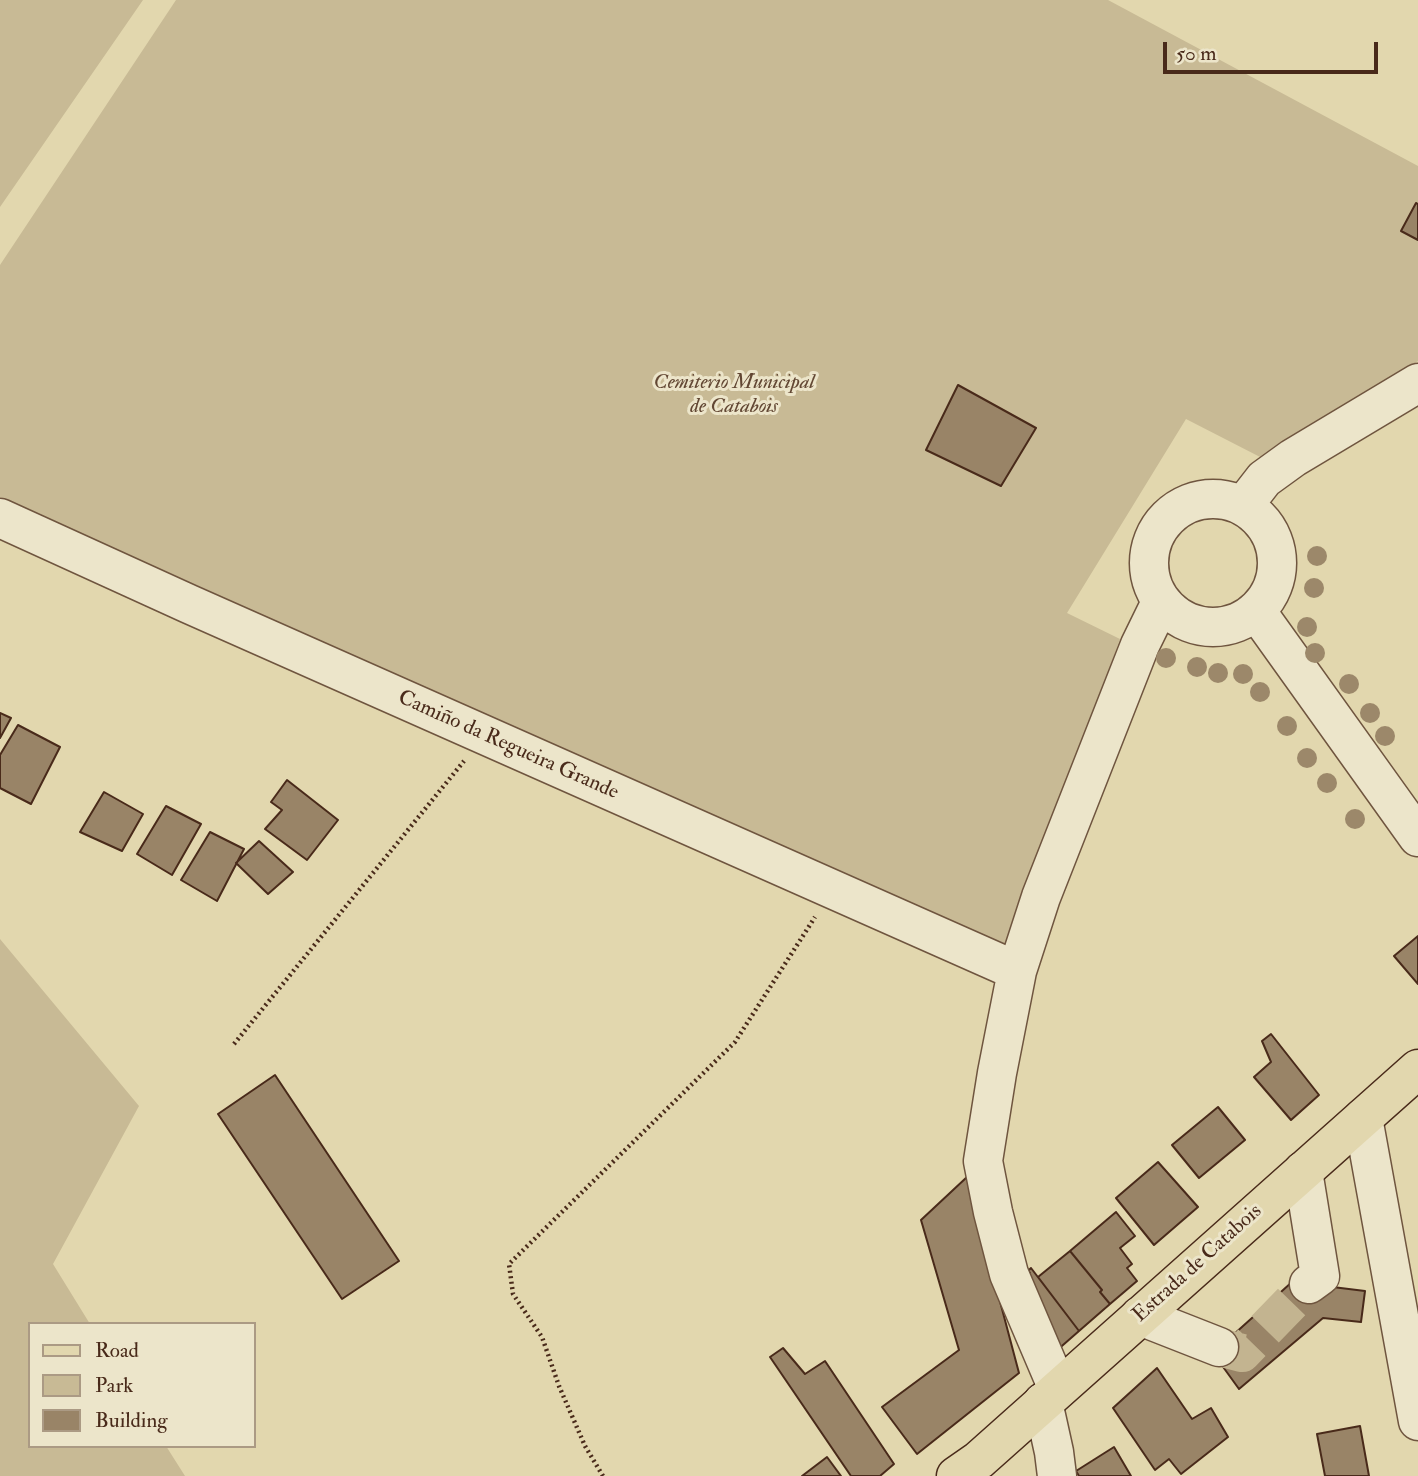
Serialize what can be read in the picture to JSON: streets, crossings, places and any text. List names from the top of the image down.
{
  "streets": {
    "main road": ["Estrada de Catabois"],
    "street": ["Camiño da Regueira Grande"]
  },
  "parks": ["Cemiterio Municipal de Catabois"],
  "legend": ["Road", "Park", "Building"],
  "scale_bar": "50 m"
}
